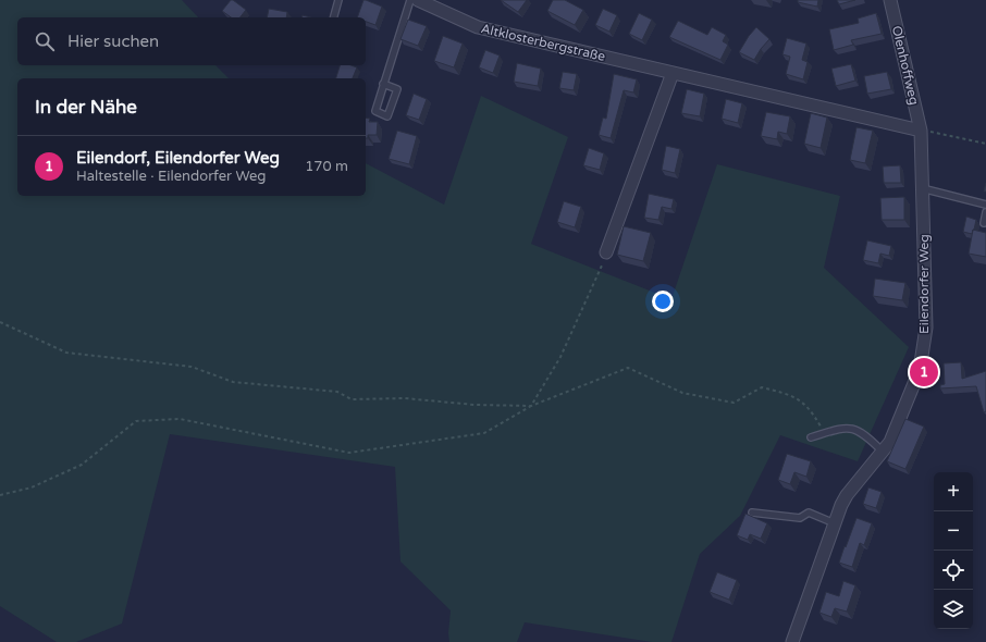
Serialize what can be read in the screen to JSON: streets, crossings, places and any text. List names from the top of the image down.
{
  "streets": {
    "street": ["Altklosterbergstraße", "Olenhoffweg", "Eilendorfer Weg"]
  },
  "crossings": [
    ["Altklosterbergstraße", "Olenhoffweg"],
    ["Altklosterbergstraße", "Eilendorfer Weg"],
    ["Olenhoffweg", "Eilendorfer Weg"]
  ],
  "page": {
    "search": "Hier suchen",
    "heading": "In der Nähe",
    "list": [
      {
        "mark": "1",
        "name": "Eilendorf, Eilendorfer Weg",
        "note": "Haltestelle · Eilendorfer Weg",
        "value": "170 m"
      }
    ],
    "pins": "1",
    "map_buttons": ["+", "−"]
  }
}
